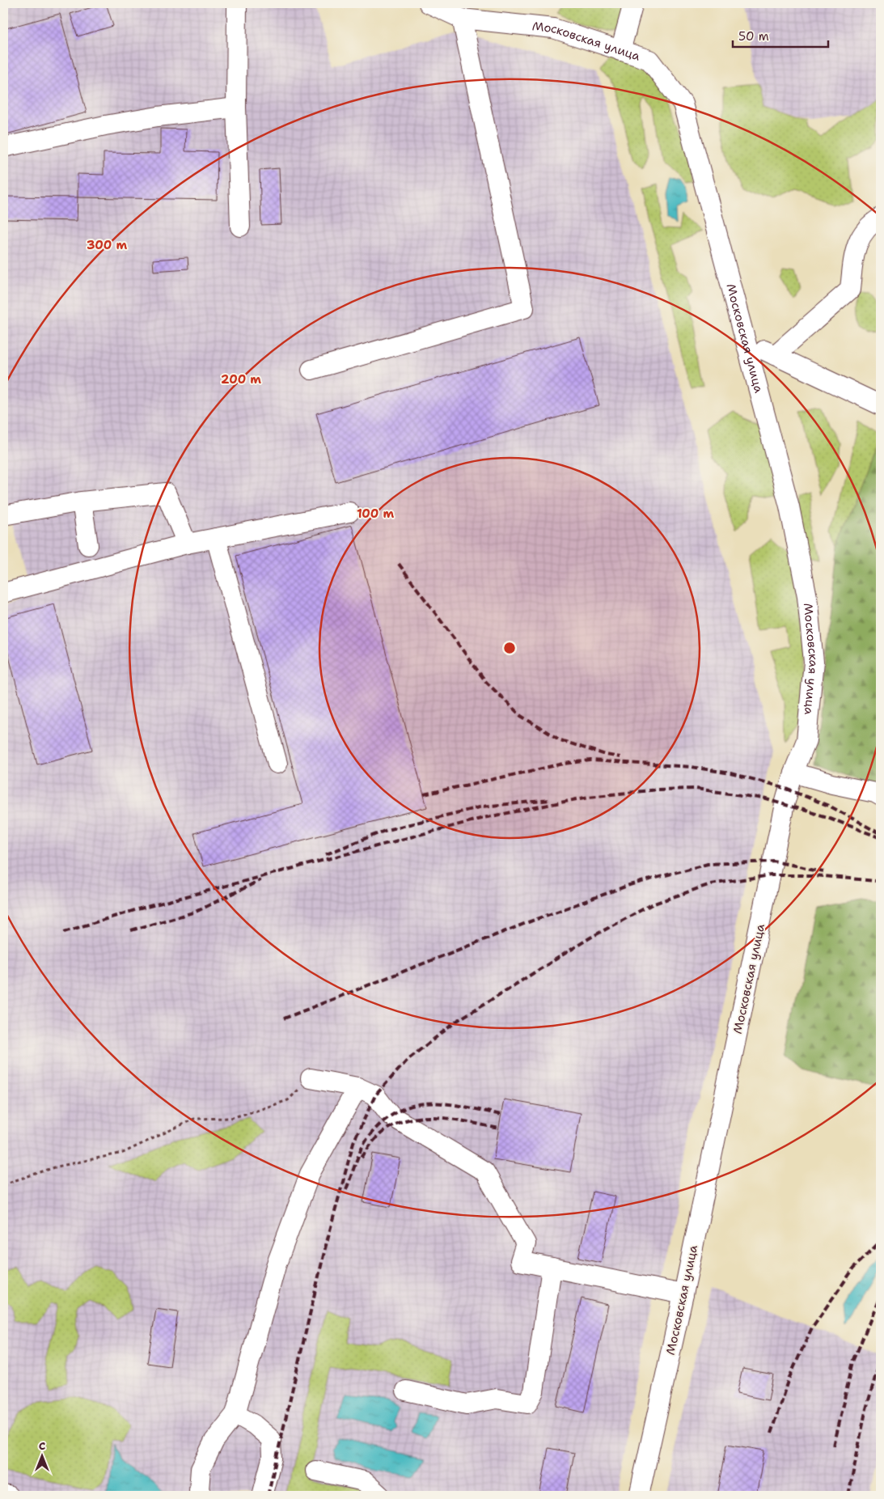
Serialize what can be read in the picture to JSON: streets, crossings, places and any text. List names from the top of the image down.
{
  "streets": {
    "street": ["Московская улица"]
  },
  "scale_bar": "50 m",
  "north": "top",
  "rings": ["300 m", "200 m", "100 m"]
}
